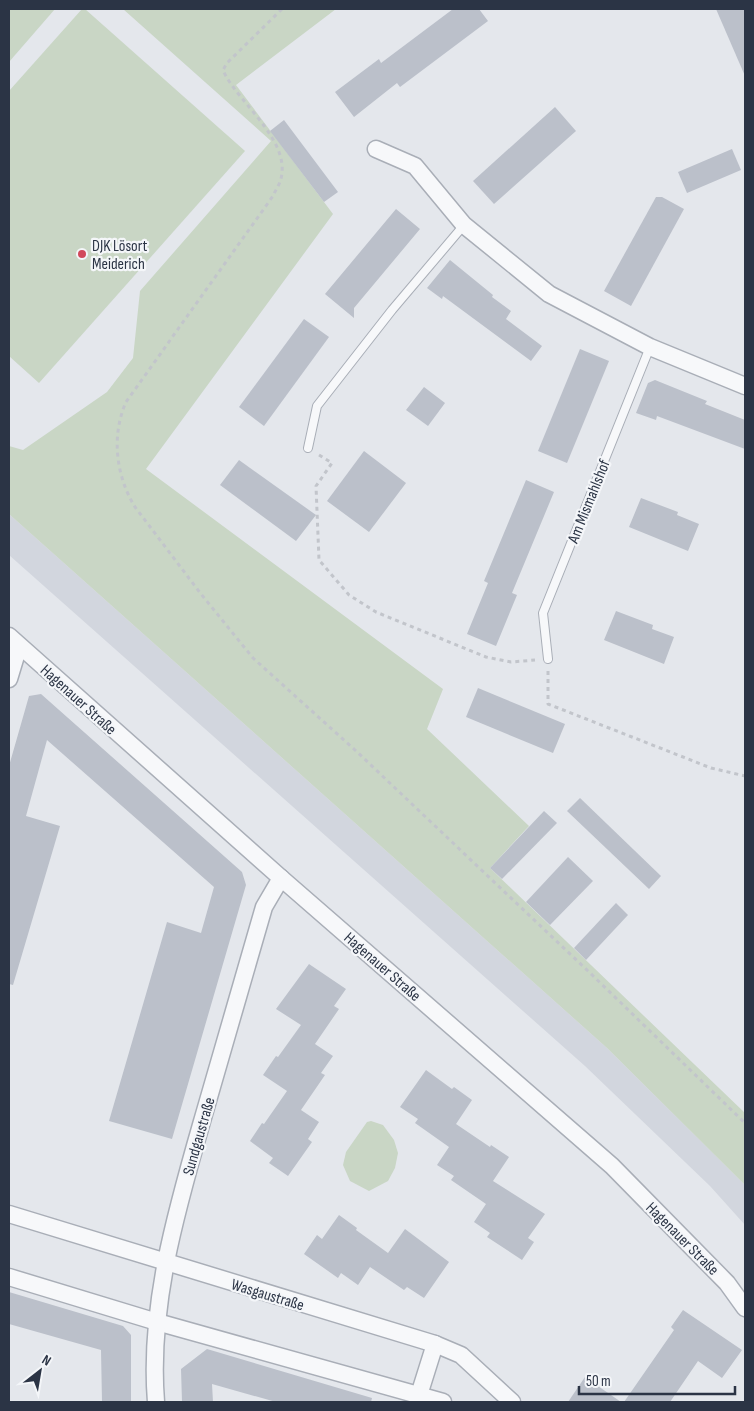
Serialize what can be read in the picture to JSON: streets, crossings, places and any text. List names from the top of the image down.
{
  "streets": {
    "street": ["Hagenauer Straße", "Sundgaustraße", "Wasgaustraße"],
    "lane": ["Am Mismahlshof"]
  },
  "crossings": [
    ["Hagenauer Straße", "Sundgaustraße"],
    ["Sundgaustraße", "Wasgaustraße"]
  ],
  "places": ["DJK Lösort Meiderich"],
  "scale_bar": "50 m",
  "north": "top right"
}
